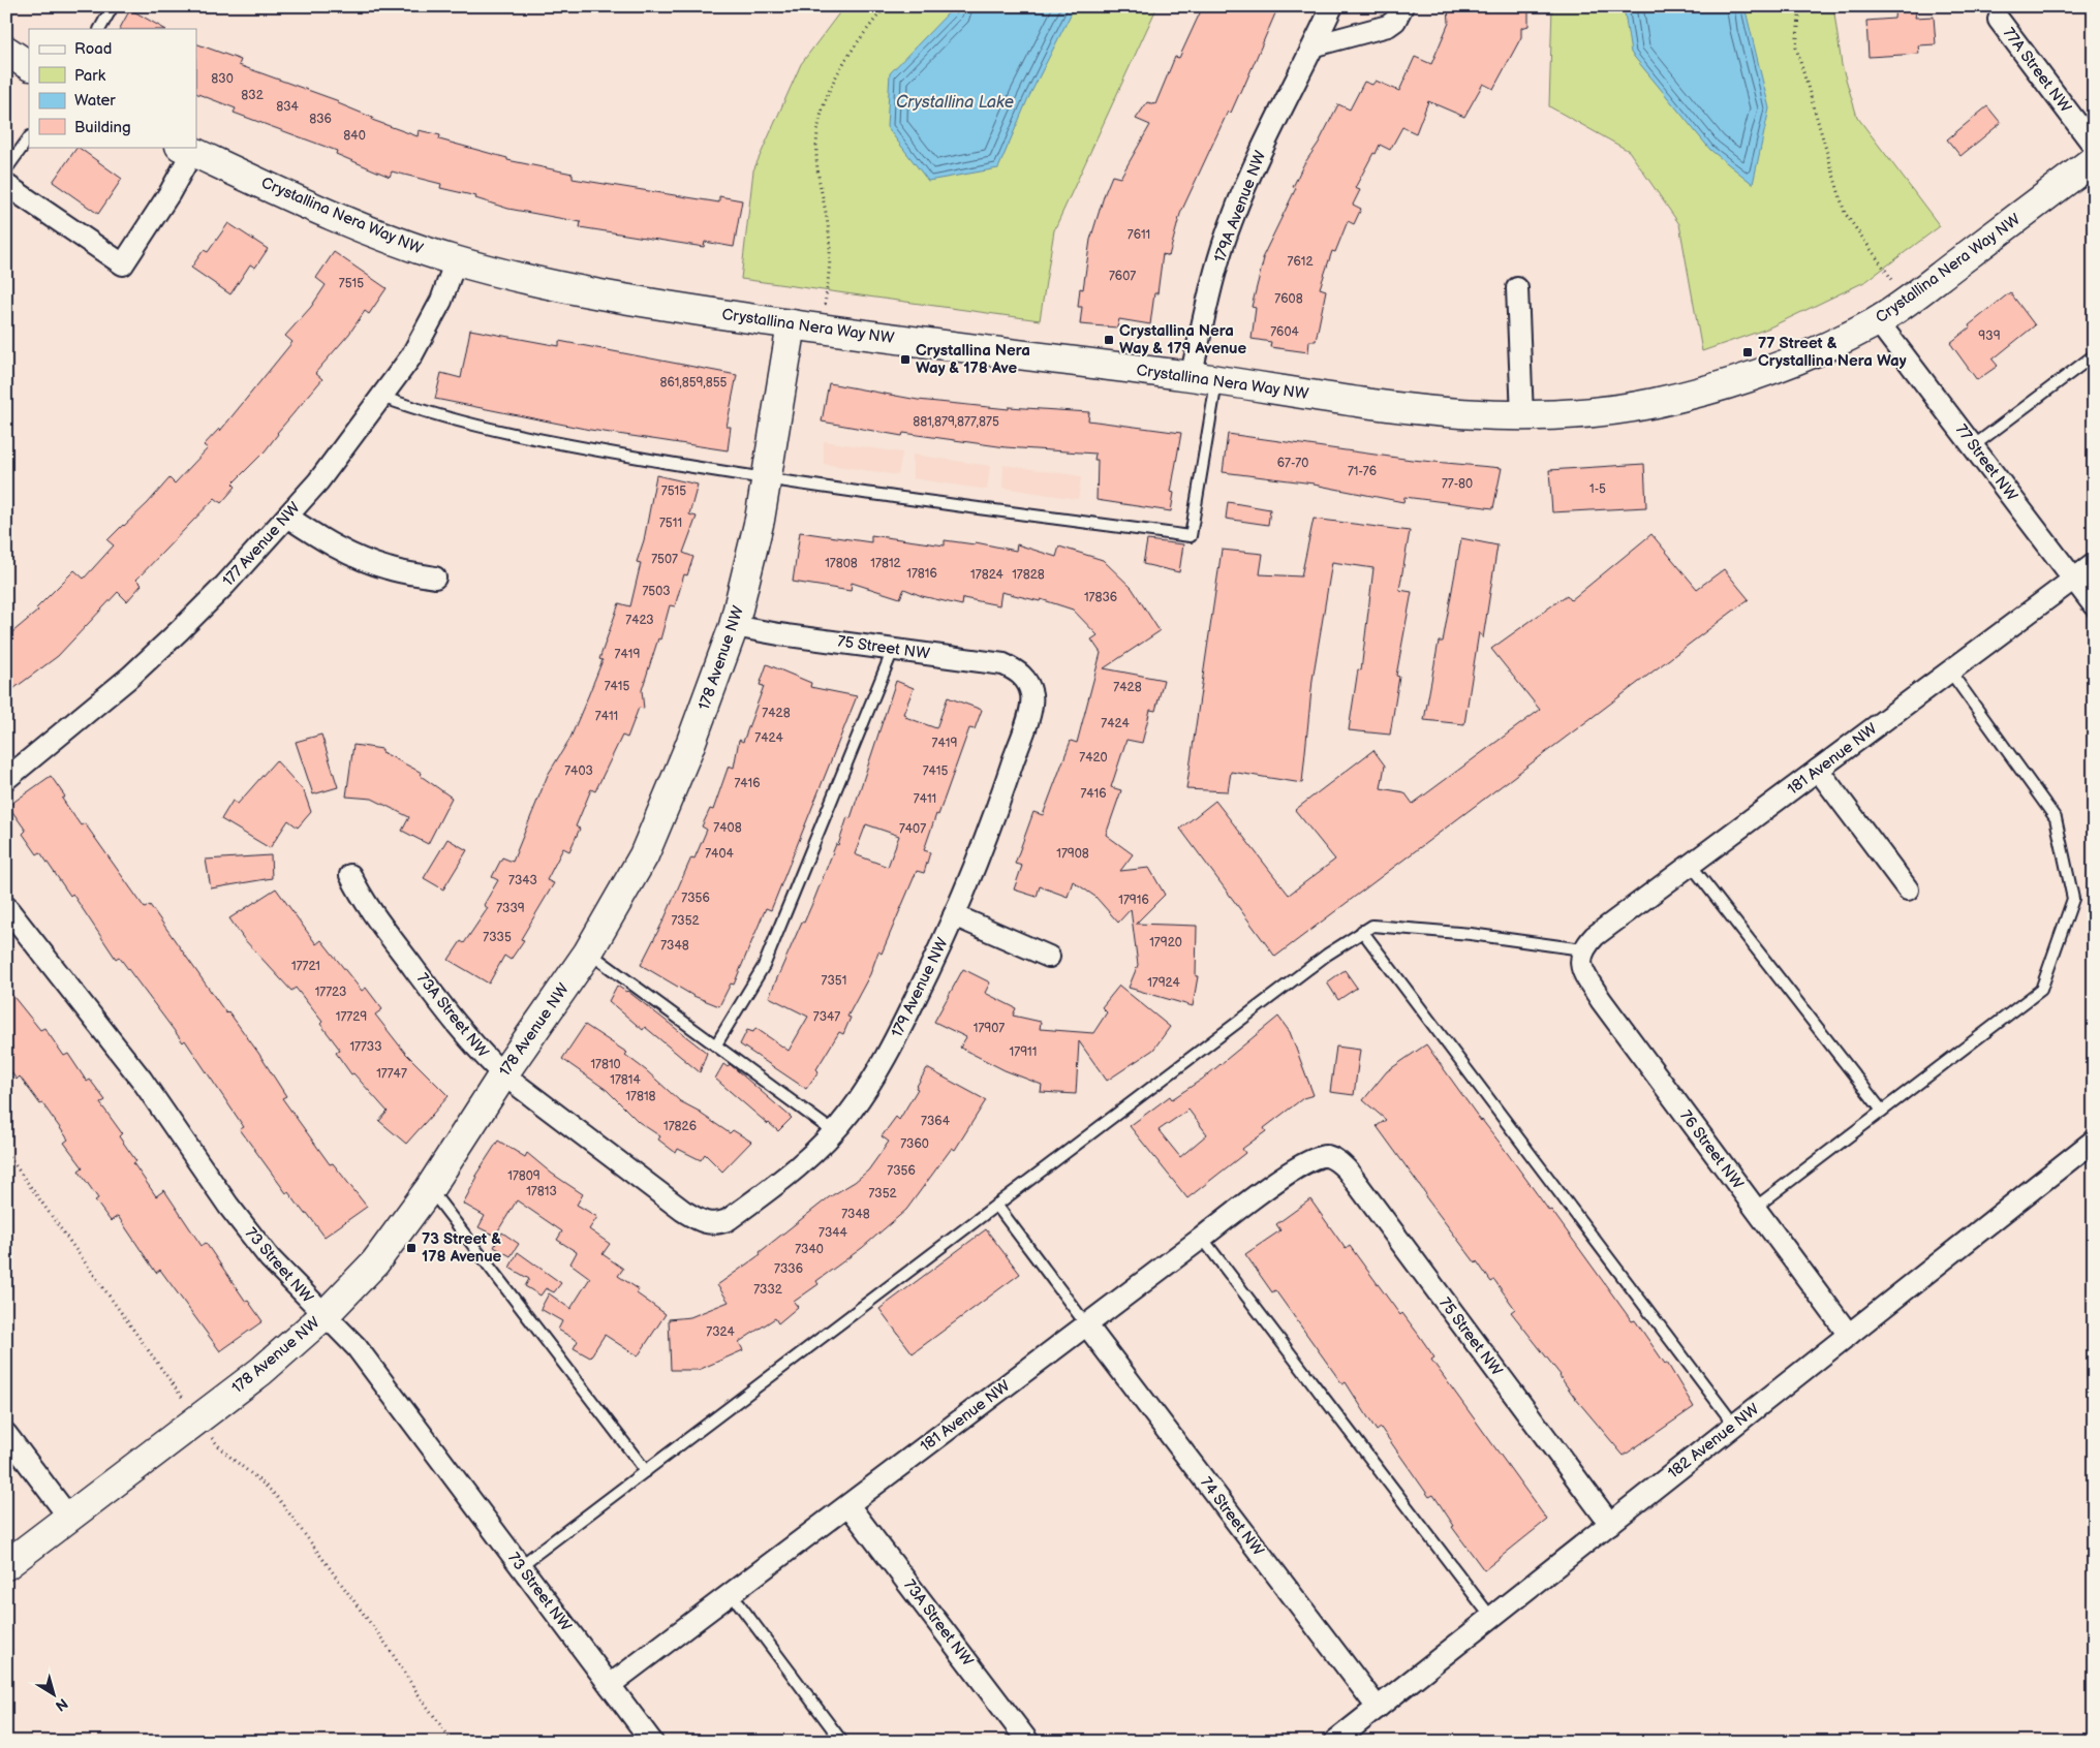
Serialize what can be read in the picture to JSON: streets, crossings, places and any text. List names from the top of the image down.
{
  "streets": {
    "street": [
      "77A Street NW",
      "179A Avenue NW",
      "Crystallina Nera Way NW",
      "77 Street NW",
      "177 Avenue NW",
      "75 Street NW",
      "178 Avenue NW",
      "181 Avenue NW",
      "179 Avenue NW",
      "73A Street NW",
      "76 Street NW",
      "73 Street NW",
      "182 Avenue NW",
      "74 Street NW"
    ]
  },
  "crossings": [
    ["179A Avenue NW", "Crystallina Nera Way NW"],
    ["Crystallina Nera Way NW", "77 Street NW"],
    ["Crystallina Nera Way NW", "177 Avenue NW"],
    ["Crystallina Nera Way NW", "178 Avenue NW"],
    ["77 Street NW", "181 Avenue NW"],
    ["75 Street NW", "178 Avenue NW"],
    ["75 Street NW", "181 Avenue NW"],
    ["75 Street NW", "179 Avenue NW"],
    ["75 Street NW", "182 Avenue NW"],
    ["178 Avenue NW", "73A Street NW"],
    ["178 Avenue NW", "73 Street NW"],
    ["181 Avenue NW", "73A Street NW"],
    ["181 Avenue NW", "76 Street NW"],
    ["181 Avenue NW", "73 Street NW"],
    ["181 Avenue NW", "74 Street NW"],
    ["179 Avenue NW", "73A Street NW"],
    ["76 Street NW", "182 Avenue NW"],
    ["182 Avenue NW", "74 Street NW"]
  ],
  "water": ["Crystallina Lake"],
  "places": {
    "transit": [
      "Crystallina Nera Way & 179 Avenue",
      "77 Street & Crystallina Nera Way",
      "Crystallina Nera Way & 178 Ave",
      "73 Street & 178 Avenue"
    ]
  },
  "house_numbers": [
    "830",
    "832",
    "834",
    "836",
    "840",
    "7611",
    "7612",
    "7607",
    "7515",
    "7608",
    "7604",
    "939",
    "861,859,855",
    "881,879,877,875",
    "67-70",
    "71-76",
    "77-80",
    "1-5",
    "7515",
    "7511",
    "7507",
    "17808",
    "17812",
    "17816",
    "17824",
    "17828",
    "7503",
    "17836",
    "7423",
    "7419",
    "7415",
    "7428",
    "7428",
    "7411",
    "7424",
    "7424",
    "7419",
    "7420",
    "7403",
    "7415",
    "7416",
    "7416",
    "7411",
    "7408",
    "7407",
    "7404",
    "17908",
    "7343",
    "7356",
    "17916",
    "7339",
    "7352",
    "7335",
    "17920",
    "7348",
    "17721",
    "7351",
    "17924",
    "17723",
    "17729",
    "7347",
    "17907",
    "17733",
    "17911",
    "17810",
    "17747",
    "17814",
    "17818",
    "7364",
    "17826",
    "7360",
    "7356",
    "17809",
    "17813",
    "7352",
    "7348",
    "7344",
    "7340",
    "7336",
    "7332",
    "7324"
  ],
  "legend": [
    "Road",
    "Park",
    "Water",
    "Building"
  ],
  "north": "bottom right"
}
